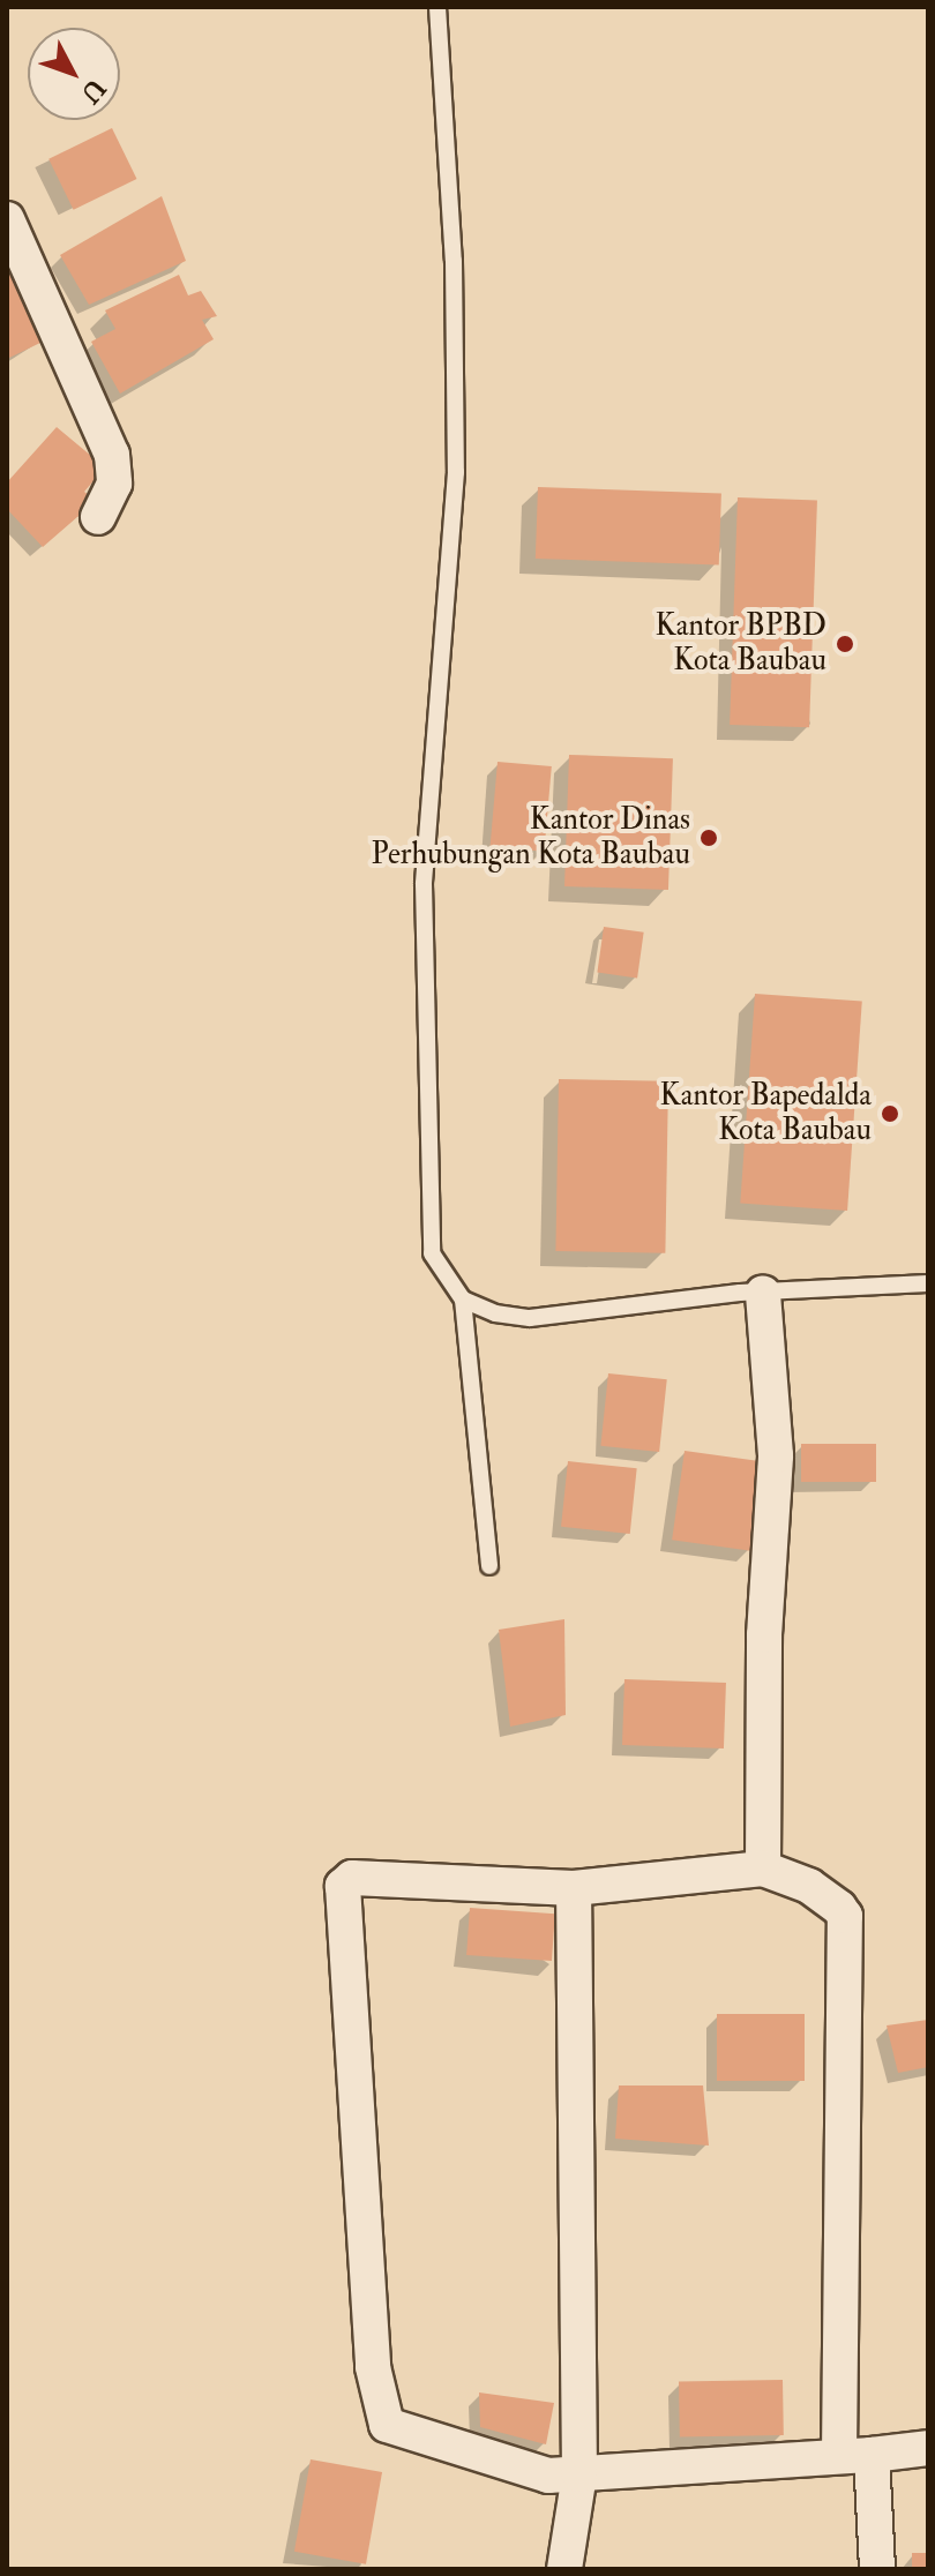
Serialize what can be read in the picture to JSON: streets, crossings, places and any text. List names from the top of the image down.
{
  "places": ["Kantor BPBD Kota Baubau", "Kantor Dinas Perhubungan Kota Baubau", "Kantor Bapedalda Kota Baubau"],
  "north": "bottom right"
}
